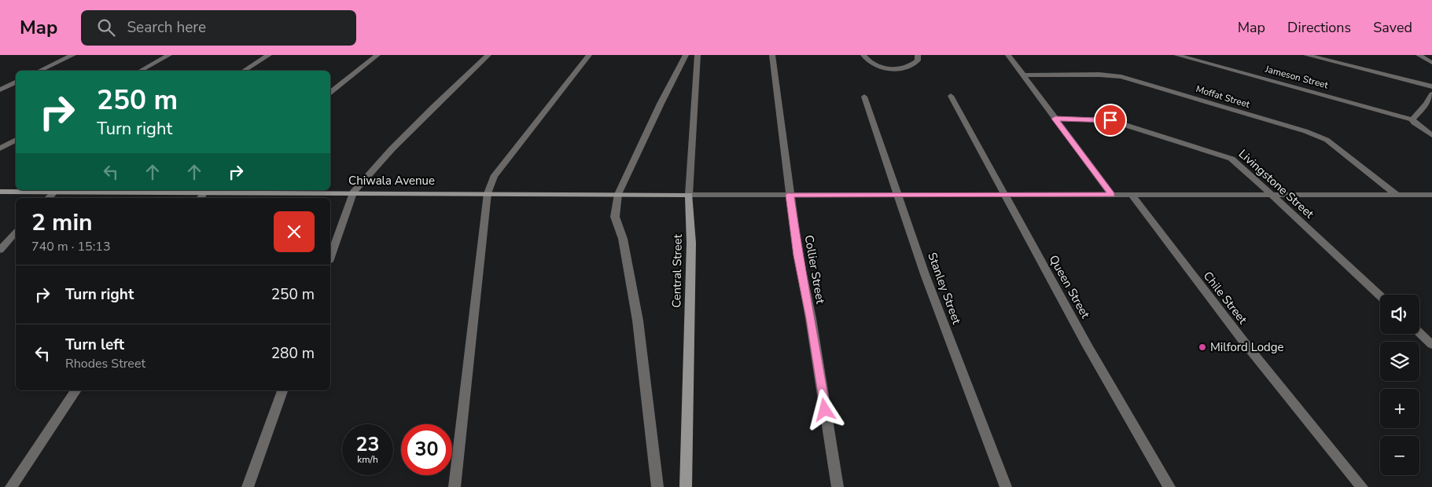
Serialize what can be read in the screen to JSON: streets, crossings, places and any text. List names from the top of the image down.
{
  "streets": {
    "main road": ["Chiwala Avenue", "Central Street"],
    "street": [
      "Jameson Street",
      "Moffat Street",
      "Livingstone Street",
      "Collier Street",
      "Queen Street",
      "Stanley Street",
      "Chile Street"
    ]
  },
  "crossings": [
    ["Chiwala Avenue", "Central Street"]
  ],
  "places": ["Milford Lodge"],
  "page": {
    "header": "Map",
    "search": "Search here",
    "nav": ["Map", "Directions", "Saved"],
    "turn": ["250 m", "Turn right"],
    "heading": ["2 min", "740 m · 15:13"],
    "list": [
      {
        "name": "Turn right",
        "value": "250 m"
      },
      {
        "name": "Turn left",
        "note": "Rhodes Street",
        "value": "280 m"
      }
    ],
    "map_buttons": ["+", "−"],
    "speed": "23 km/h",
    "limit": "30"
  }
}
